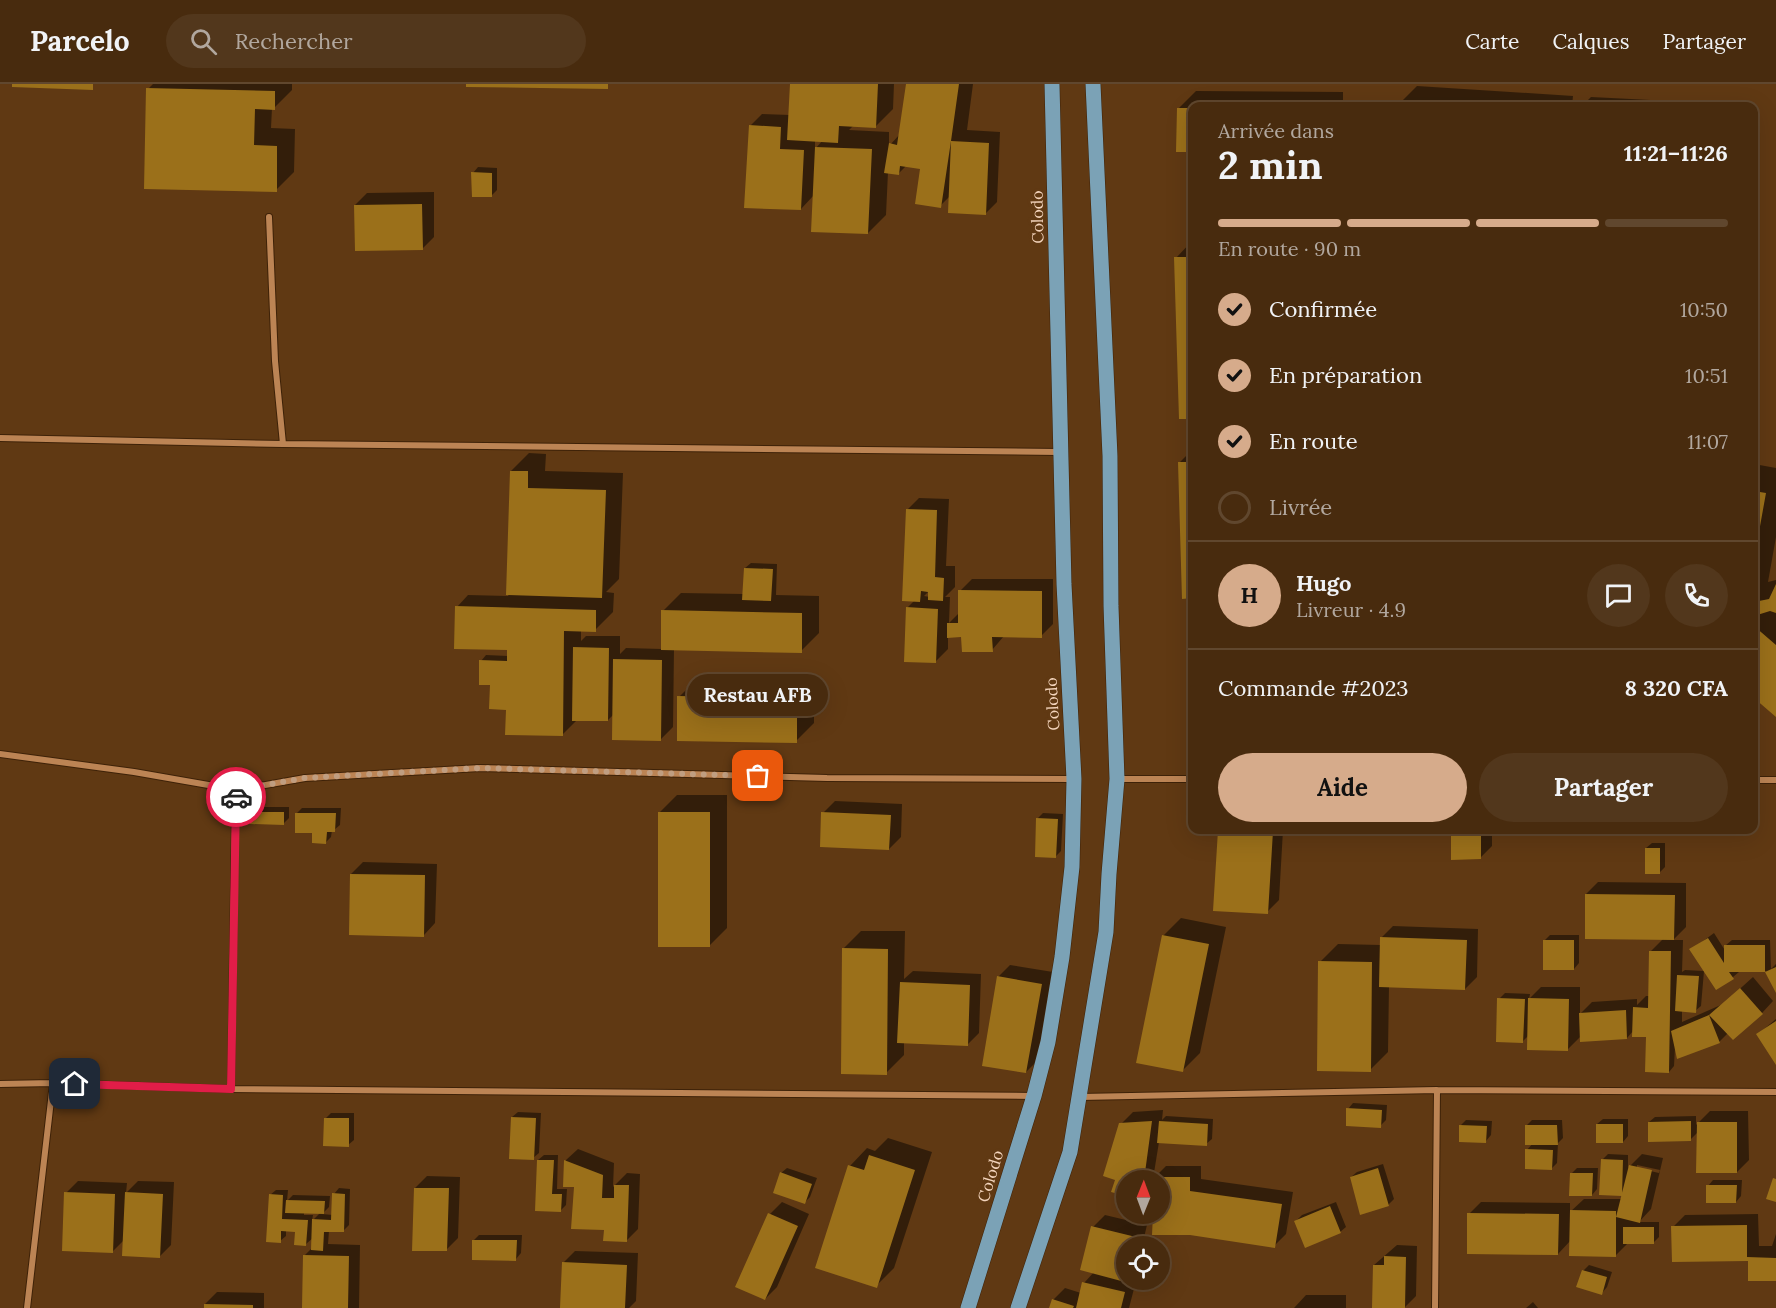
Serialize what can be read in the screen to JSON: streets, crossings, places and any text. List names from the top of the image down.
{
  "streets": {
    "main road": ["Colodo"]
  },
  "places": ["Restau AFB"],
  "north": "top",
  "page": {
    "header": "Parcelo",
    "search": "Rechercher",
    "nav": ["Carte", "Calques", "Partager"],
    "heading": ["2 min", "Arrivée dans", "11:21–11:26"],
    "panel": [
      "Hugo",
      "Livreur · 4.9",
      "Commande #2023",
      "8 320 CFA"
    ],
    "bar": "En route · 90 m",
    "list": [
      ["Confirmée", "10:50"],
      ["En préparation", "10:51"],
      ["En route", "11:07"],
      "Livrée"
    ],
    "round": "H",
    "bubble": "Restau AFB",
    "buttons": ["Aide", "Partager"]
  }
}
